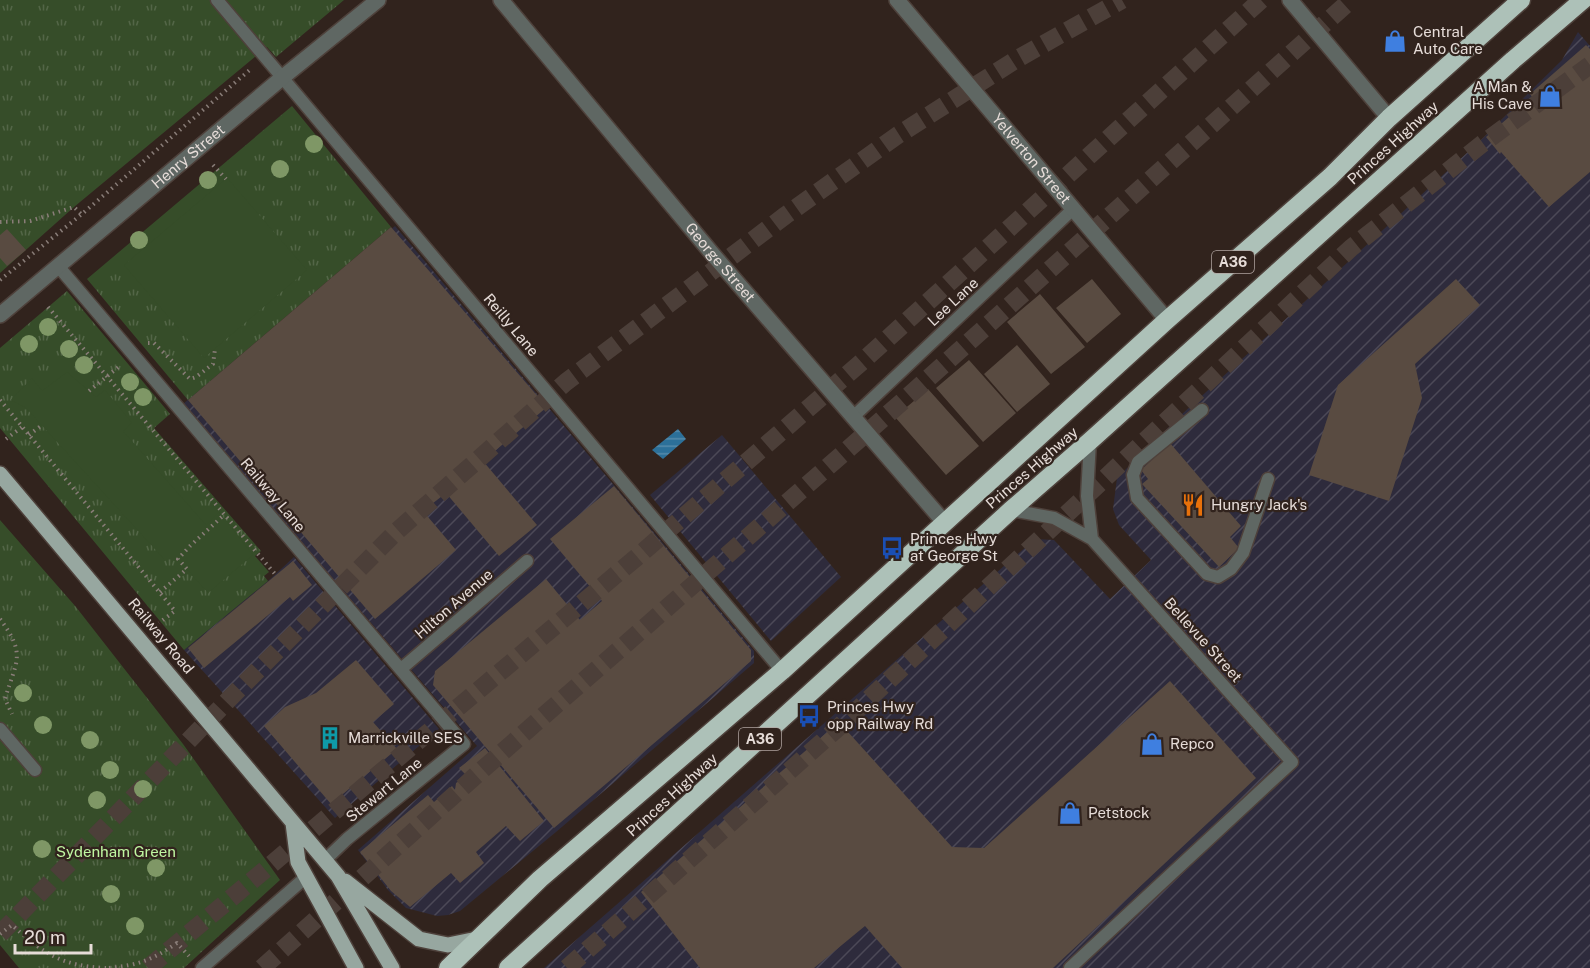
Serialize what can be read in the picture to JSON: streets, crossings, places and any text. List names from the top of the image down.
{
  "streets": {
    "highway": ["Princes Highway", "A36"],
    "main road": ["Railway Road"],
    "street": ["Henry Street", "Yelverton Street", "George Street"],
    "lane": [
      "Lee Lane",
      "Reilly Lane",
      "Railway Lane",
      "Hilton Avenue",
      "Bellevue Street",
      "Stewart Lane"
    ]
  },
  "crossings": [
    ["Princes Highway", "Yelverton Street"],
    ["Princes Highway", "George Street"],
    ["Princes Highway", "Reilly Lane"],
    ["Princes Highway", "Bellevue Street"],
    ["Henry Street", "Reilly Lane"],
    ["Henry Street", "Railway Lane"],
    ["Yelverton Street", "Lee Lane"],
    ["George Street", "Lee Lane"],
    ["Railway Lane", "Hilton Avenue"],
    ["Railway Lane", "Stewart Lane"],
    ["Railway Road", "Stewart Lane"]
  ],
  "parks": ["Sydenham Green"],
  "places": {
    "shop": [
      "Central Auto Care",
      "A Man & His Cave",
      "Repco",
      "Petstock"
    ],
    "restaurant": ["Hungry Jack's"],
    "bus stop": ["Princes Hwy at George St", "Princes Hwy opp Railway Rd"],
    "building": ["Marrickville SES"]
  },
  "scale_bar": "20 m"
}
